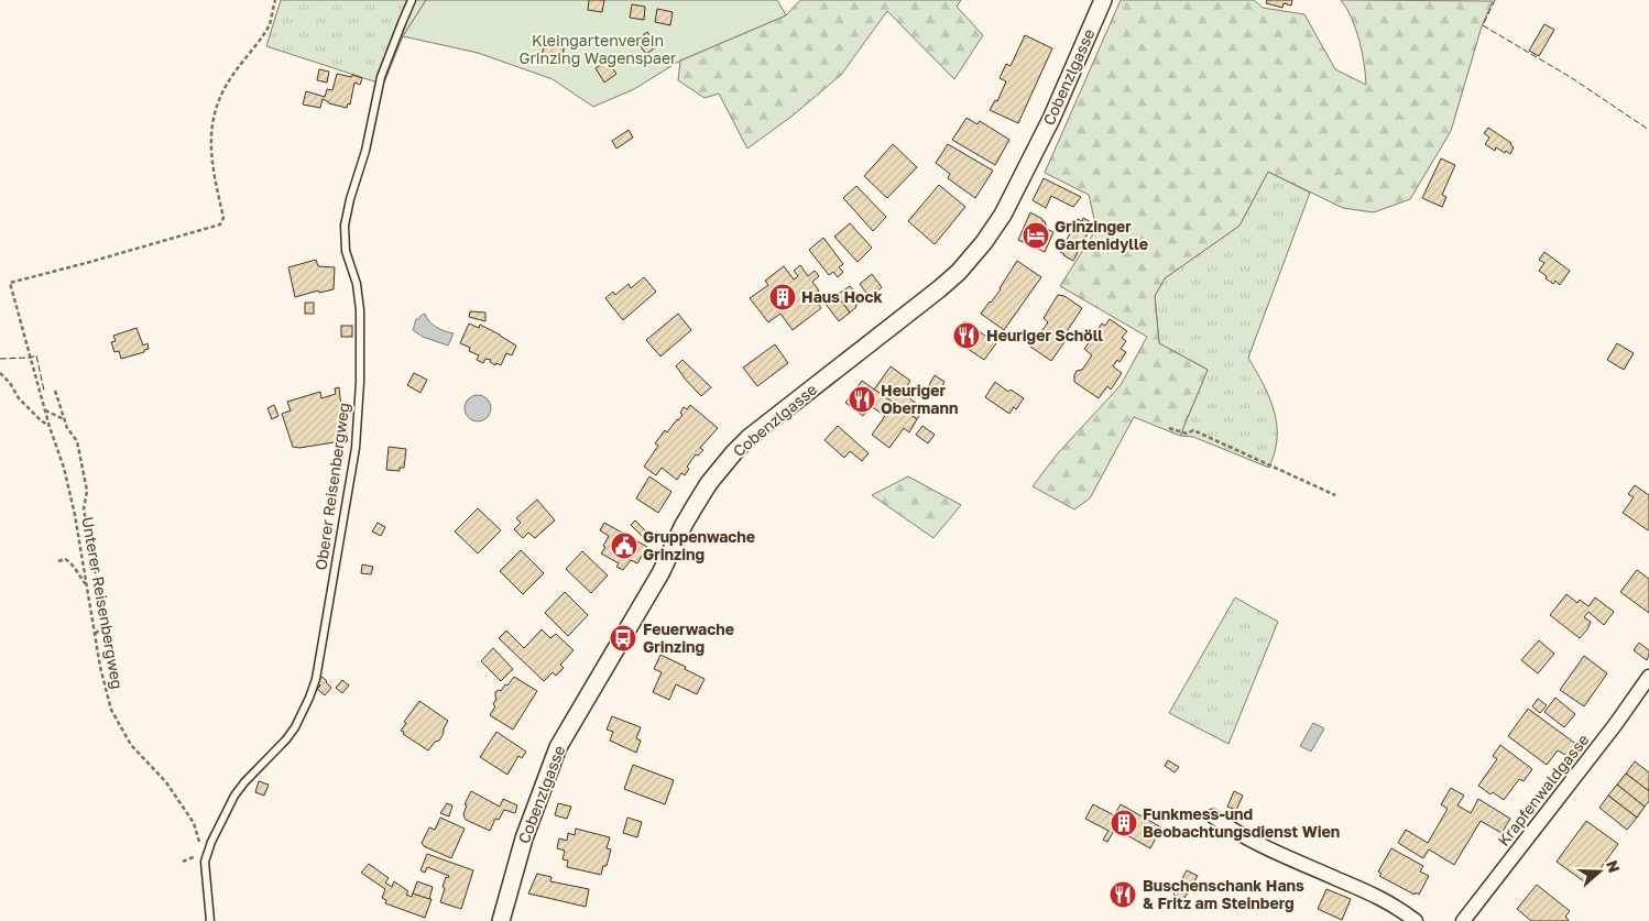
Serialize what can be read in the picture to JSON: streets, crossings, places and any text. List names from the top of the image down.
{
  "streets": {
    "street": ["Cobenzlgasse", "Krapfenwaldgasse"],
    "lane": ["Oberer Reisenbergweg"],
    "path": ["Unterer Reisenbergweg"]
  },
  "crossings": [
    ["Oberer Reisenbergweg", "Unterer Reisenbergweg"]
  ],
  "parks": ["Kleingartenverein Grinzing Wagenspaer"],
  "places": {
    "hotel": ["Grinzinger Gartenidylle"],
    "building": ["Haus Hock", "Funkmess-und Beobachtungsdienst Wien"],
    "restaurant": ["Heuriger Schöll", "Heuriger Obermann", "Buschenschank Hans & Fritz am Steinberg"],
    "public building": ["Gruppenwache Grinzing"],
    "bus stop": ["Feuerwache Grinzing"]
  },
  "north": "right"
}
